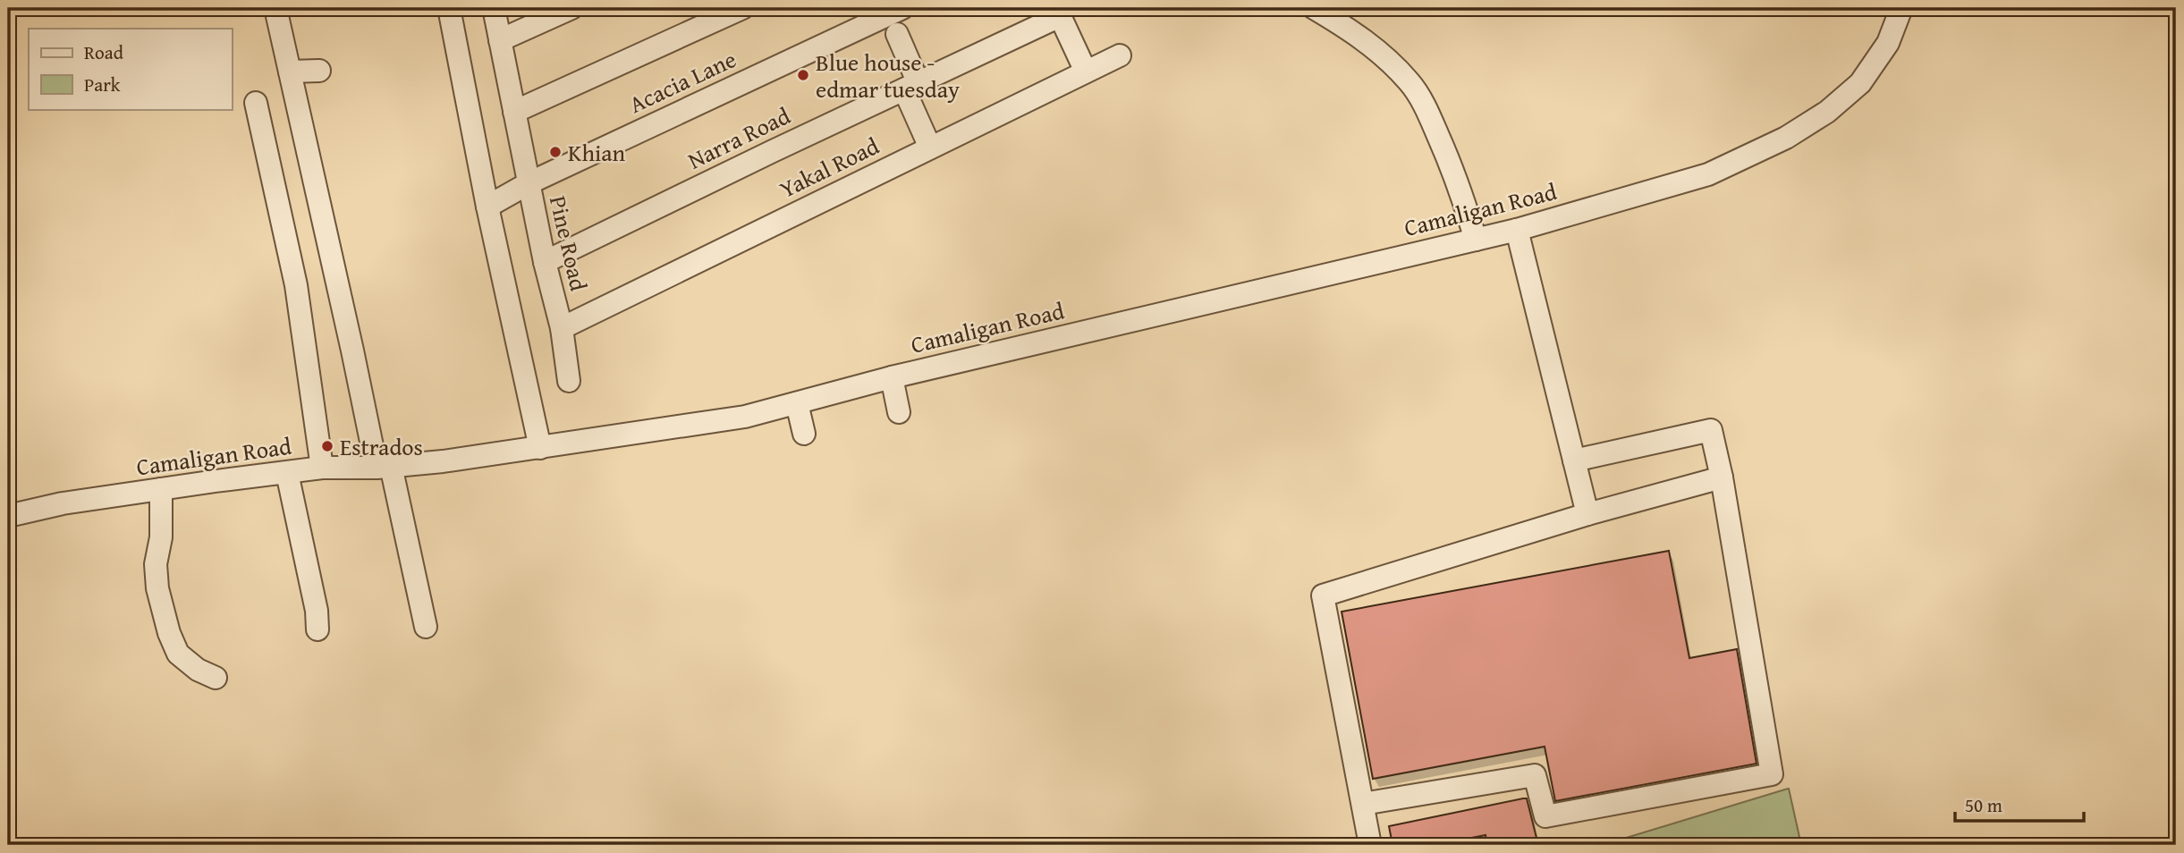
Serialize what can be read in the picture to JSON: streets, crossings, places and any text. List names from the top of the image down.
{
  "streets": {
    "street": [
      "Acacia Lane",
      "Narra Road",
      "Yakal Road",
      "Camaligan Road",
      "Pine Road"
    ]
  },
  "crossings": [
    ["Acacia Lane", "Pine Road"],
    ["Narra Road", "Pine Road"],
    ["Yakal Road", "Pine Road"]
  ],
  "places": ["Blue house - edmar tuesday", "Khian", "Estrados"],
  "legend": ["Road", "Park"],
  "scale_bar": "50 m"
}
